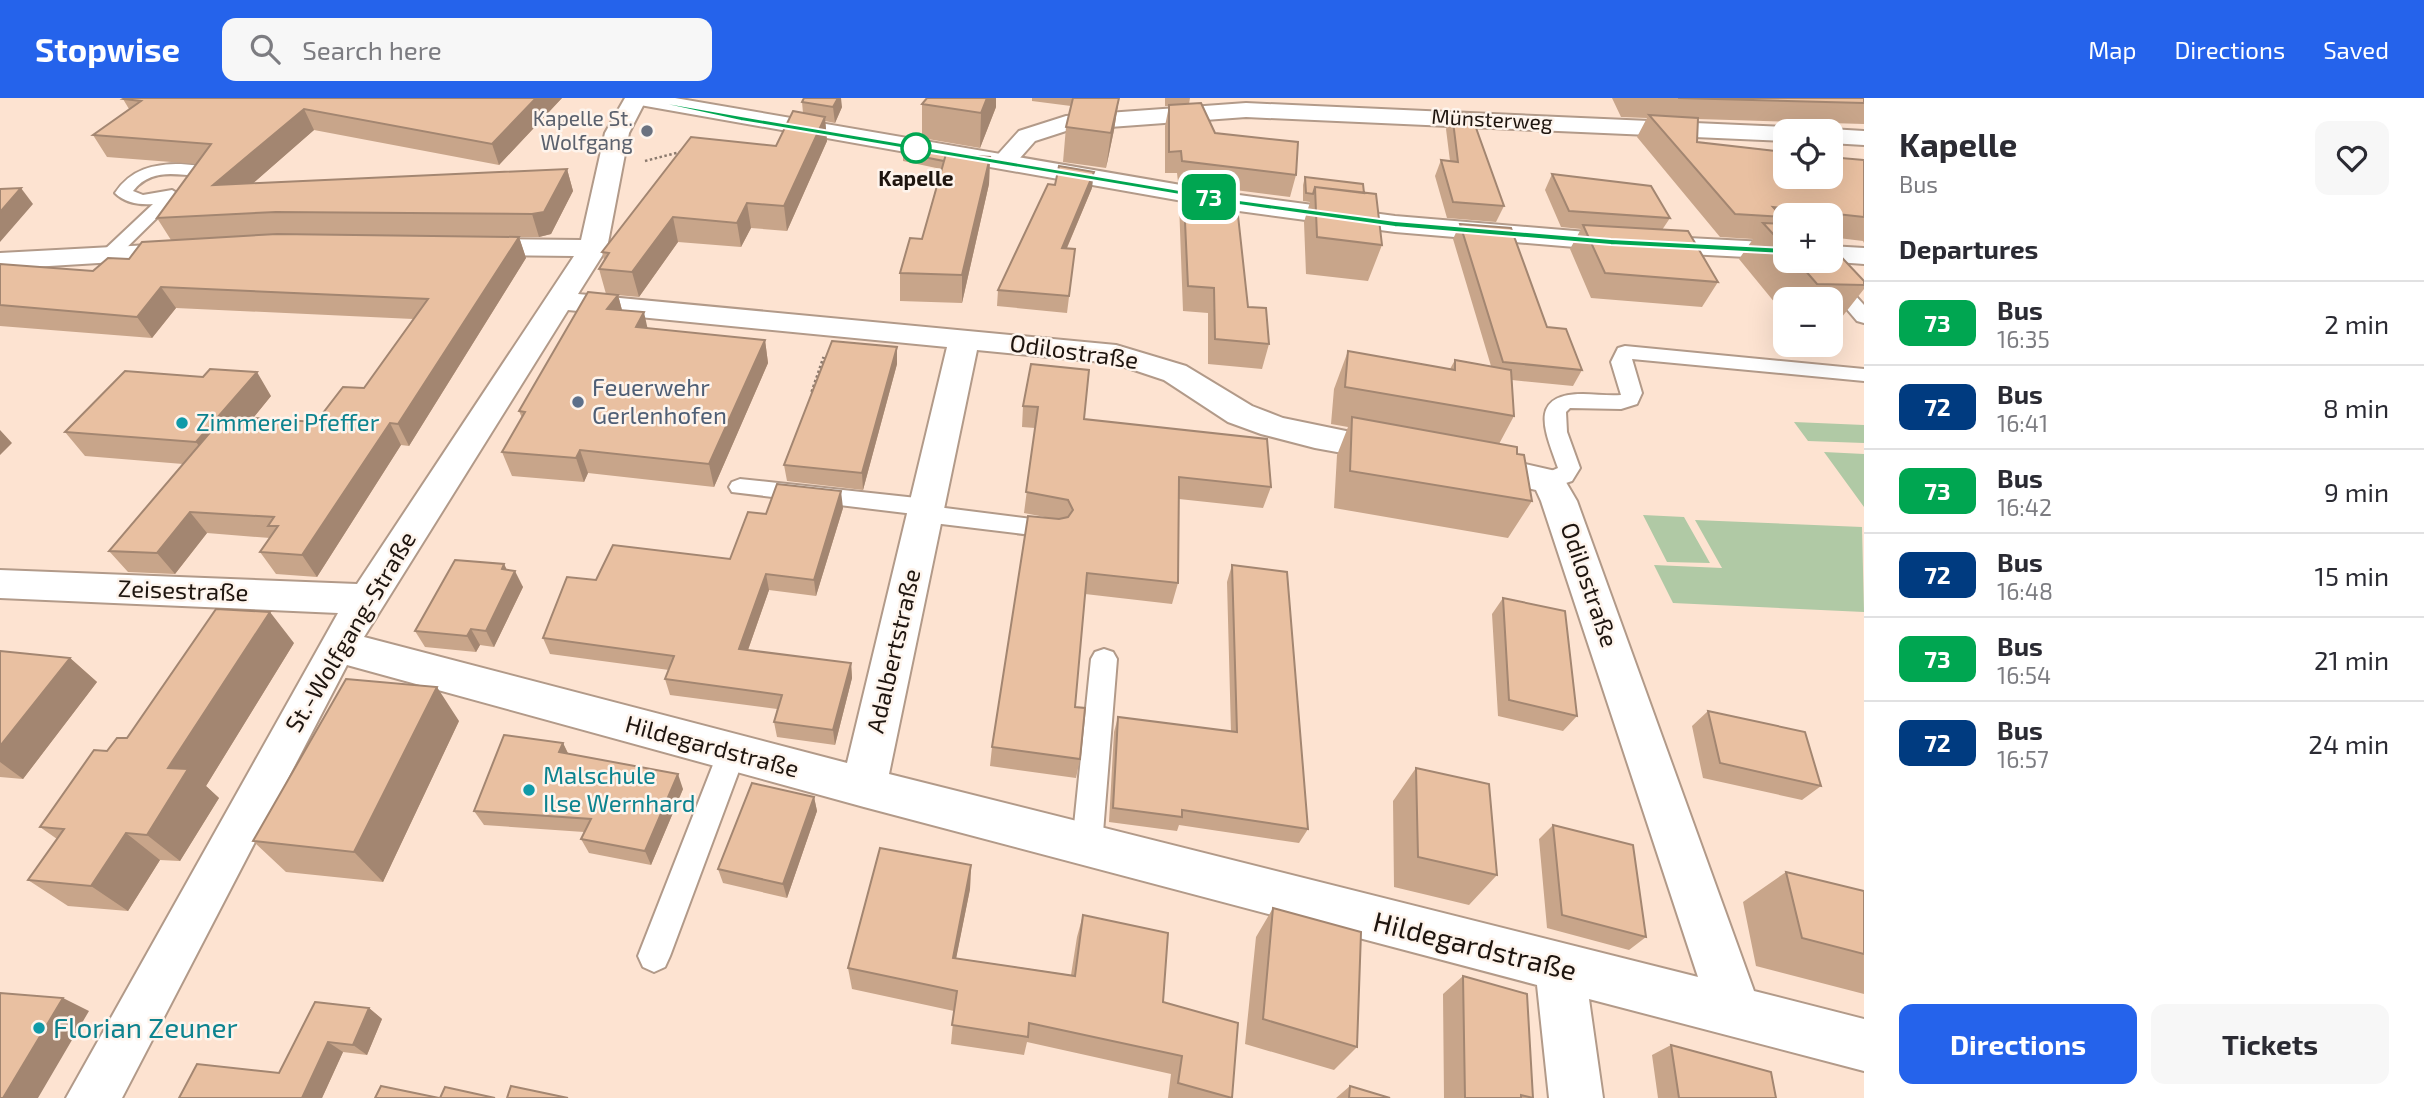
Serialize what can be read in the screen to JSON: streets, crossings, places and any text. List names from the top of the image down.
{
  "streets": {
    "street": [
      "Münsterweg",
      "Odilostraße",
      "Zeisestraße",
      "St.-Wolfgang-Straße",
      "Adalbertstraße",
      "Hildegardstraße"
    ]
  },
  "crossings": [
    ["Odilostraße", "St.-Wolfgang-Straße"],
    ["Odilostraße", "Adalbertstraße"],
    ["Odilostraße", "Hildegardstraße"],
    ["Zeisestraße", "St.-Wolfgang-Straße"],
    ["St.-Wolfgang-Straße", "Hildegardstraße"],
    ["Adalbertstraße", "Hildegardstraße"]
  ],
  "places": [
    "Kapelle St. Wolfgang",
    "Kapelle",
    "Feuerwehr Gerlenhofen",
    "Zimmerei Pfeffer",
    "Malschule Ilse Wernhard",
    "Florian Zeuner"
  ],
  "lines": ["bus line 73"],
  "page": {
    "header": "Stopwise",
    "search": "Search here",
    "nav": ["Map", "Directions", "Saved"],
    "on_map": "73",
    "heading": [
      ["Kapelle", "Bus"],
      "Departures"
    ],
    "map_buttons": ["+", "−"],
    "list": [
      {
        "mark": "73",
        "name": "Bus",
        "note": "16:35",
        "value": "2 min"
      },
      {
        "mark": "72",
        "name": "Bus",
        "note": "16:41",
        "value": "8 min"
      },
      {
        "mark": "73",
        "name": "Bus",
        "note": "16:42",
        "value": "9 min"
      },
      {
        "mark": "72",
        "name": "Bus",
        "note": "16:48",
        "value": "15 min"
      },
      {
        "mark": "73",
        "name": "Bus",
        "note": "16:54",
        "value": "21 min"
      },
      {
        "mark": "72",
        "name": "Bus",
        "note": "16:57",
        "value": "24 min"
      }
    ],
    "buttons": ["Directions", "Tickets"]
  }
}
